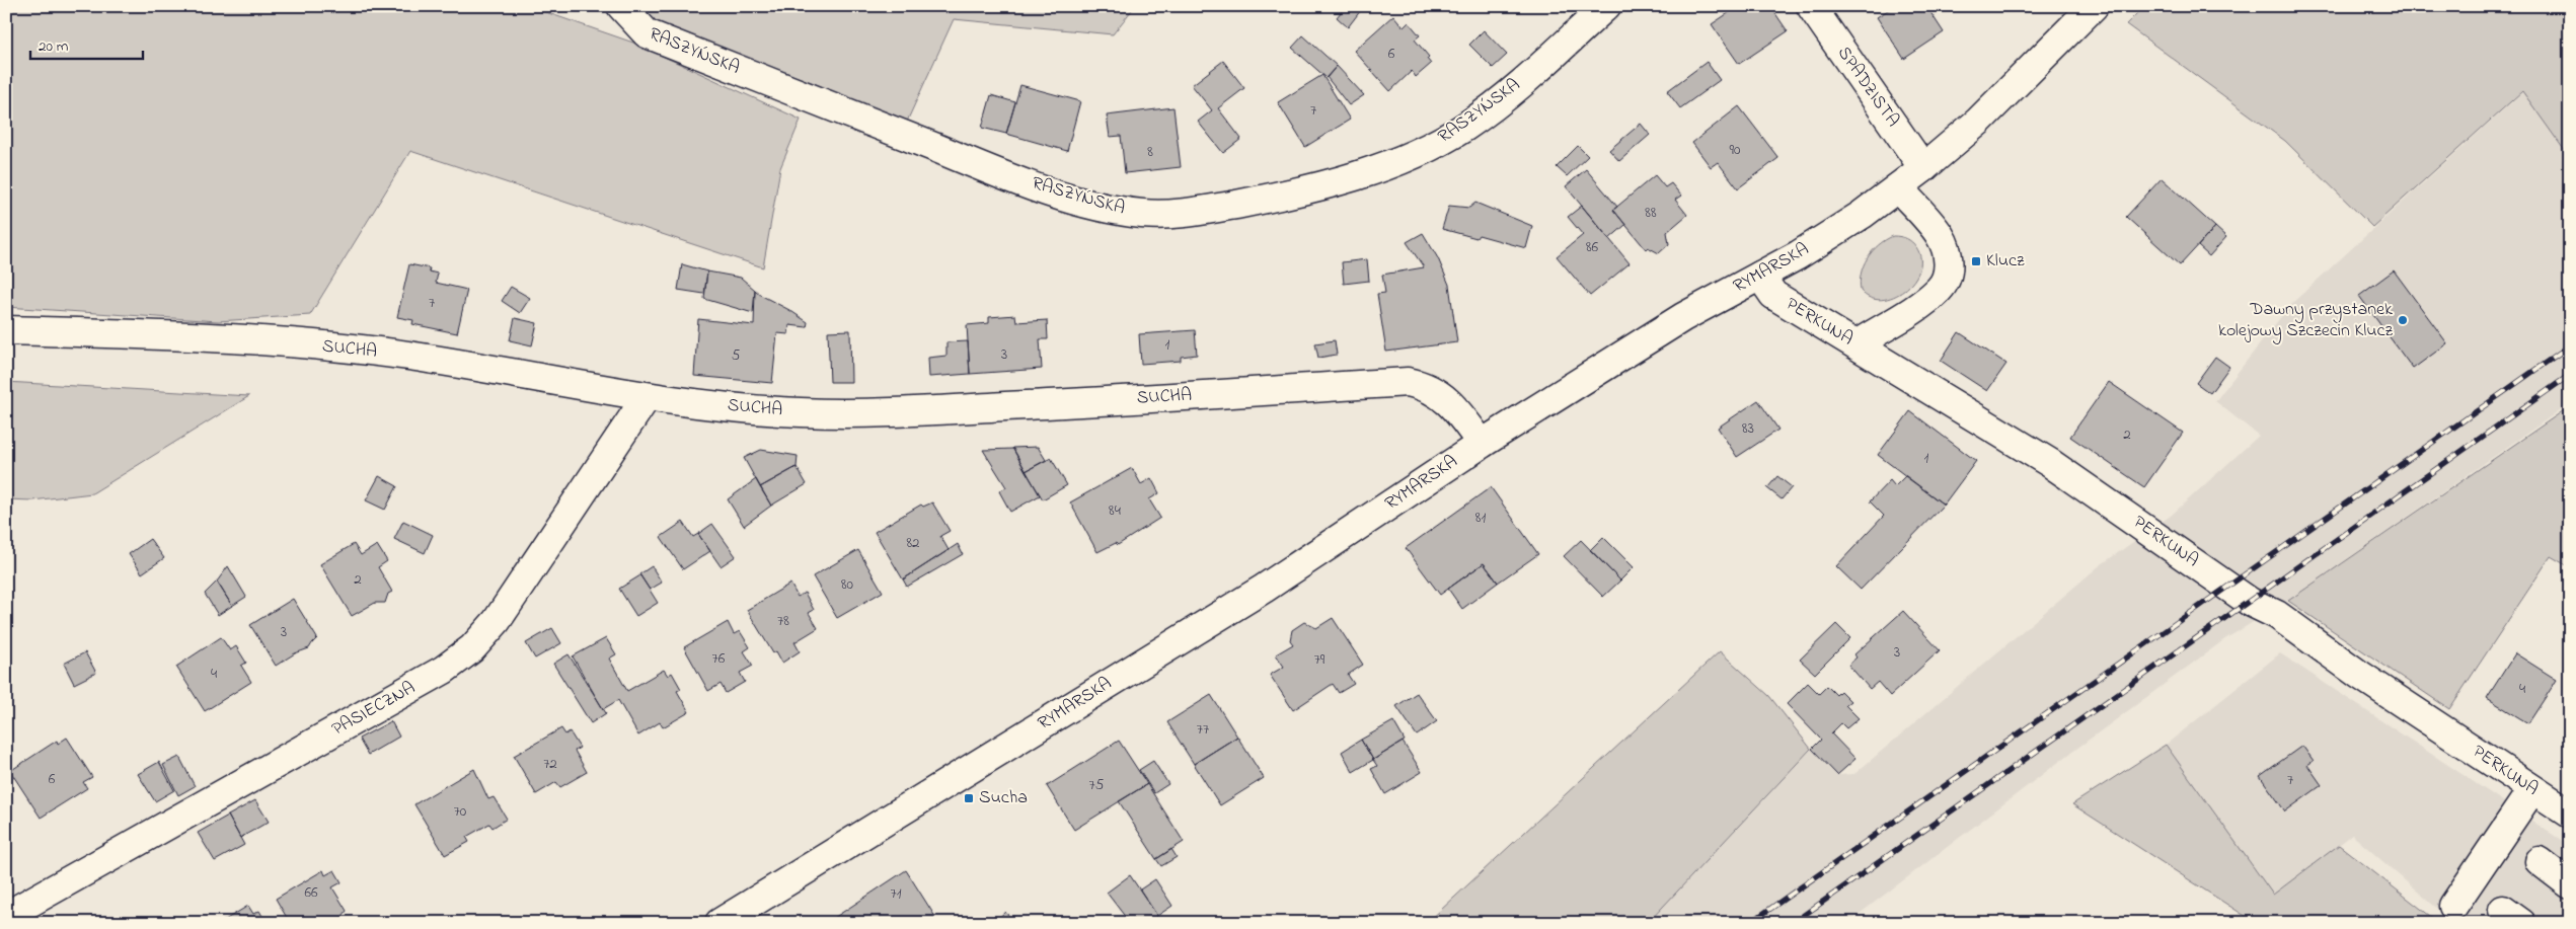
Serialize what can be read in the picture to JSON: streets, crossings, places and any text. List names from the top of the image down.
{
  "streets": {
    "street": [
      "RASZYŃSKA",
      "SPADZISTA",
      "RYMARSKA",
      "PERKUNA",
      "SUCHA",
      "PASIECZNA"
    ]
  },
  "crossings": [
    ["SPADZISTA", "RYMARSKA"],
    ["RYMARSKA", "PERKUNA"],
    ["RYMARSKA", "SUCHA"],
    ["SUCHA", "PASIECZNA"]
  ],
  "places": {
    "transit": ["Klucz", "Sucha"],
    "other": ["Dawny przystanek kolejowy Szczecin Klucz"]
  },
  "house_numbers": [
    "6",
    "7",
    "90",
    "8",
    "88",
    "86",
    "7",
    "1",
    "3",
    "5",
    "83",
    "2",
    "1",
    "84",
    "81",
    "82",
    "2",
    "80",
    "78",
    "3",
    "3",
    "76",
    "79",
    "4",
    "4",
    "77",
    "72",
    "6",
    "7",
    "75",
    "70",
    "66",
    "71"
  ],
  "scale_bar": "20 m"
}
